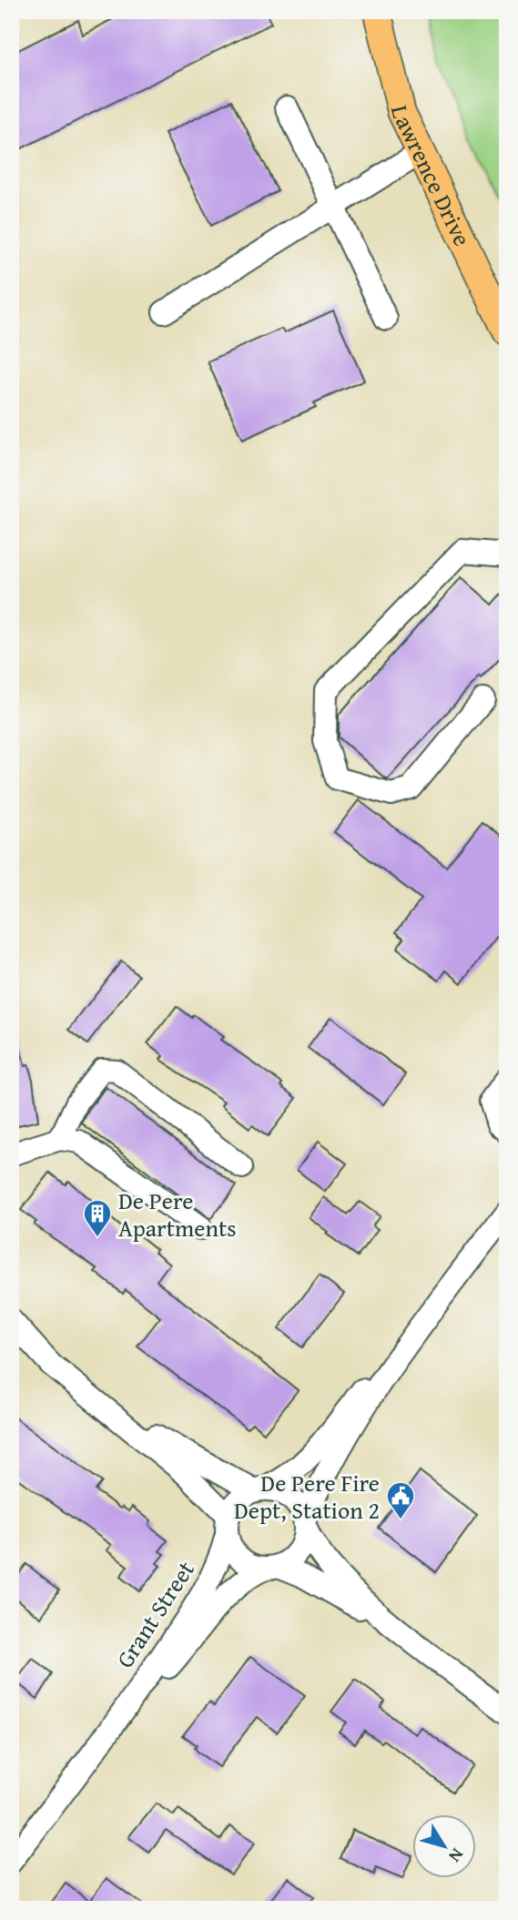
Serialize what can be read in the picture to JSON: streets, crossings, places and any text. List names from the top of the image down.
{
  "streets": {
    "main road": ["Lawrence Drive"],
    "street": ["Grant Street"]
  },
  "places": {
    "building": ["De Pere Apartments"],
    "public building": ["De Pere Fire Dept, Station 2"]
  },
  "north": "bottom right"
}
